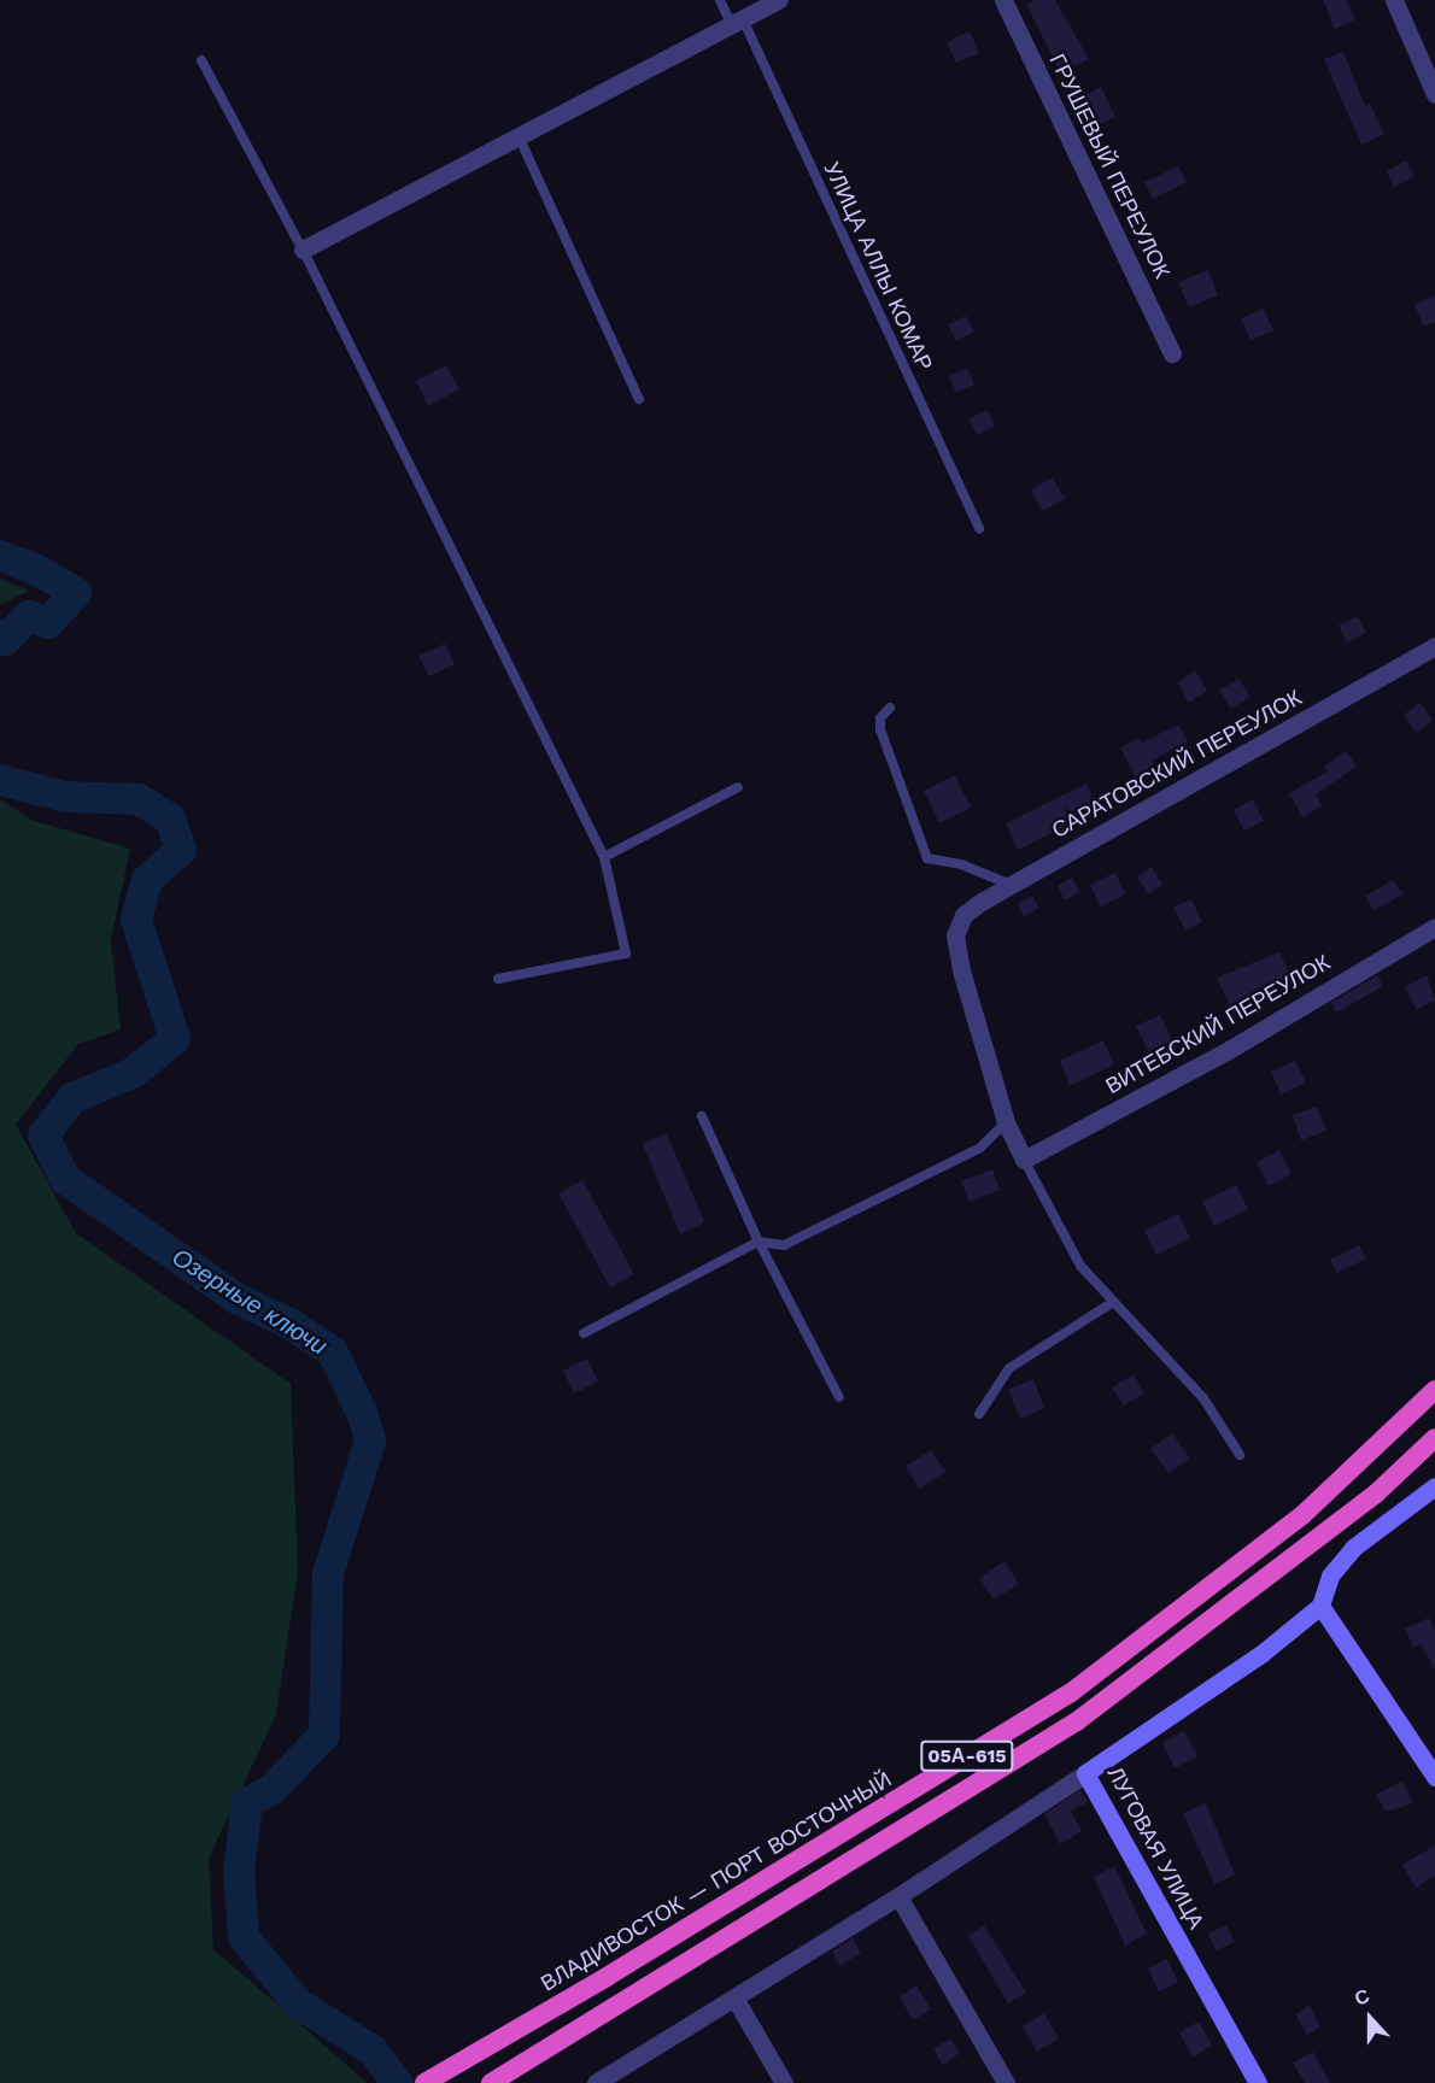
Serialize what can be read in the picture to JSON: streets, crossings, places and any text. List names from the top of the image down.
{
  "streets": {
    "highway": ["05А-615", "ВЛАДИВОСТОК — ПОРТ ВОСТОЧНЫЙ"],
    "main road": ["ЛУГОВАЯ УЛИЦА"],
    "street": ["ГРУШЕВЫЙ ПЕРЕУЛОК", "САРАТОВСКИЙ ПЕРЕУЛОК", "ВИТЕБСКИЙ ПЕРЕУЛОК"],
    "lane": ["УЛИЦА АЛЛЫ КОМАР"]
  },
  "water": ["Озерные ключи"],
  "north": "top"
}
